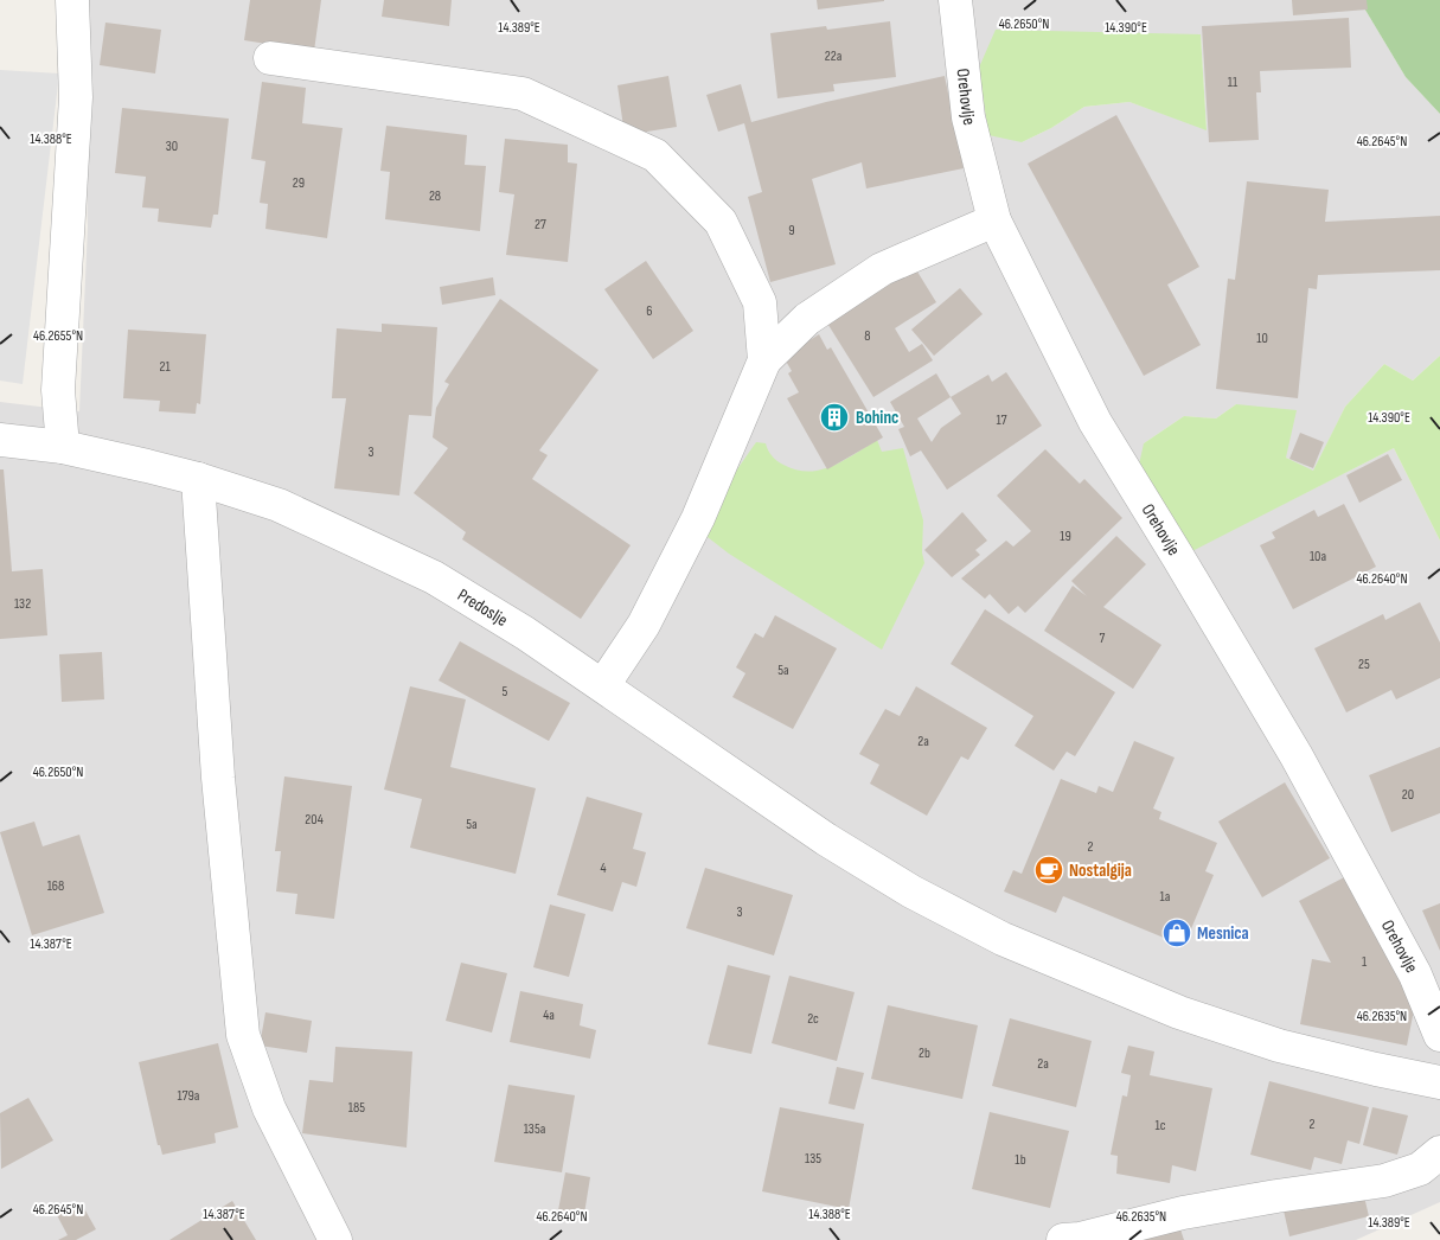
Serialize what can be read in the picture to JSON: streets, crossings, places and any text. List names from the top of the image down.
{
  "streets": {
    "street": ["Orehovlje", "Predoslje"]
  },
  "places": {
    "building": ["Bohinc"],
    "cafe": ["Nostalgija"],
    "shop": ["Mesnica"]
  },
  "house_numbers": [
    "22a",
    "11",
    "30",
    "29",
    "28",
    "27",
    "9",
    "6",
    "8",
    "10",
    "21",
    "17",
    "3",
    "19",
    "10a",
    "132",
    "7",
    "25",
    "5a",
    "5",
    "2a",
    "20",
    "204",
    "5a",
    "2",
    "4",
    "168",
    "1a",
    "3",
    "1",
    "4a",
    "2c",
    "2b",
    "2a",
    "179a",
    "185",
    "2",
    "1c",
    "135a",
    "135",
    "1b"
  ],
  "coordinates": [
    "46.2650°N",
    "14.389°E",
    "14.390°E",
    "14.388°E",
    "46.2645°N",
    "46.2655°N",
    "46.2640°N",
    "14.387°E",
    "46.2635°N"
  ]
}
